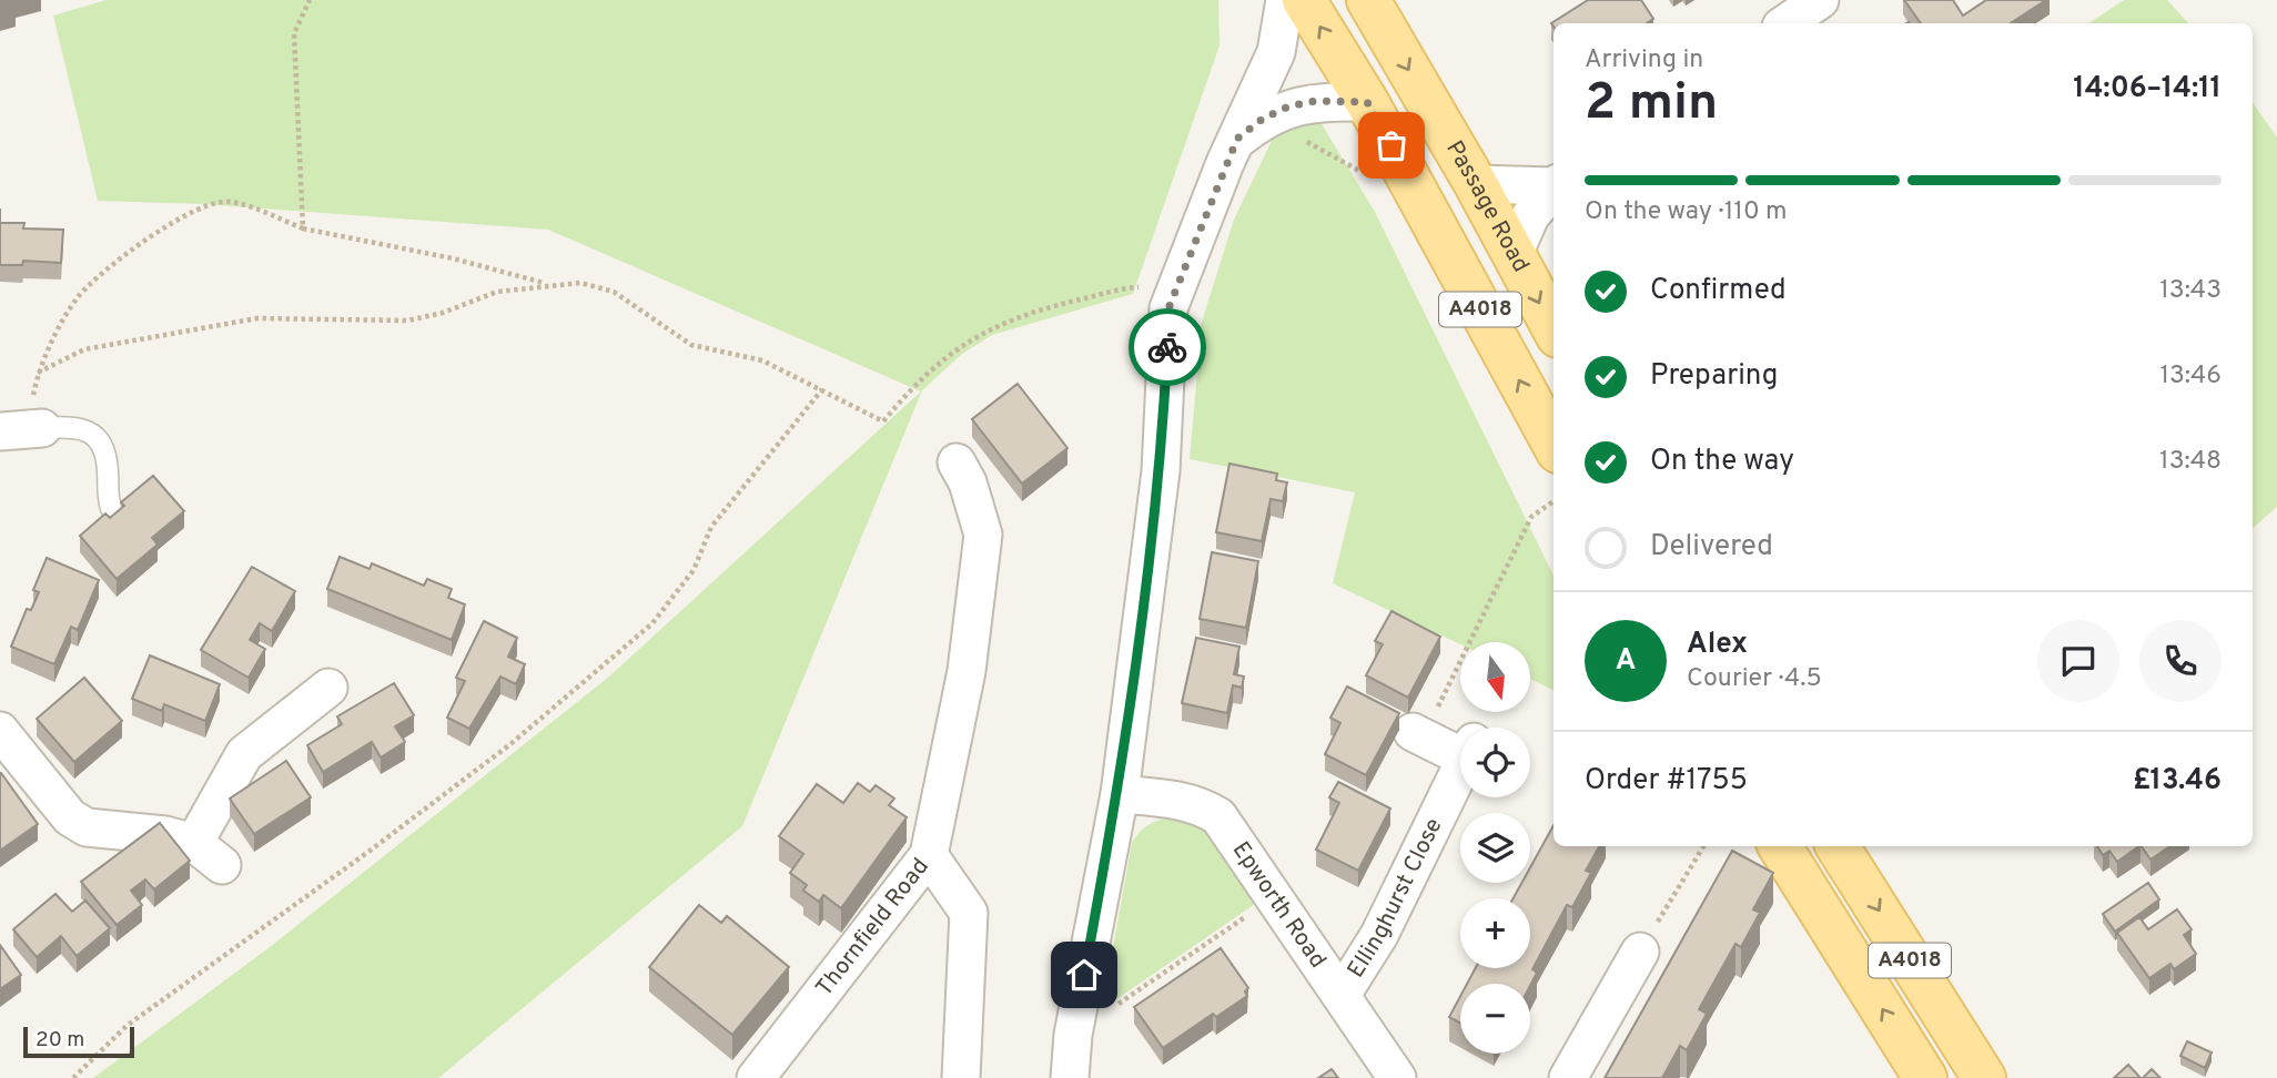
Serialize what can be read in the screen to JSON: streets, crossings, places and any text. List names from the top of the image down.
{
  "streets": {
    "main road": ["Passage Road", "A4018"],
    "street": ["Ellinghurst Close", "Epworth Road", "Thornfield Road"]
  },
  "crossings": [
    ["Ellinghurst Close", "Epworth Road"]
  ],
  "scale_bar": "20 m",
  "north": "bottom",
  "page": {
    "heading": ["2 min", "Arriving in", "14:06–14:11"],
    "panel": [
      "Alex",
      "Courier · 4.5",
      "Order #1755",
      "£13.46"
    ],
    "bar": "On the way · 110 m",
    "list": [
      ["Confirmed", "13:43"],
      ["Preparing", "13:46"],
      ["On the way", "13:48"],
      "Delivered"
    ],
    "round": "A",
    "map_buttons": ["+", "−"],
    "scale": "20 m"
  }
}
